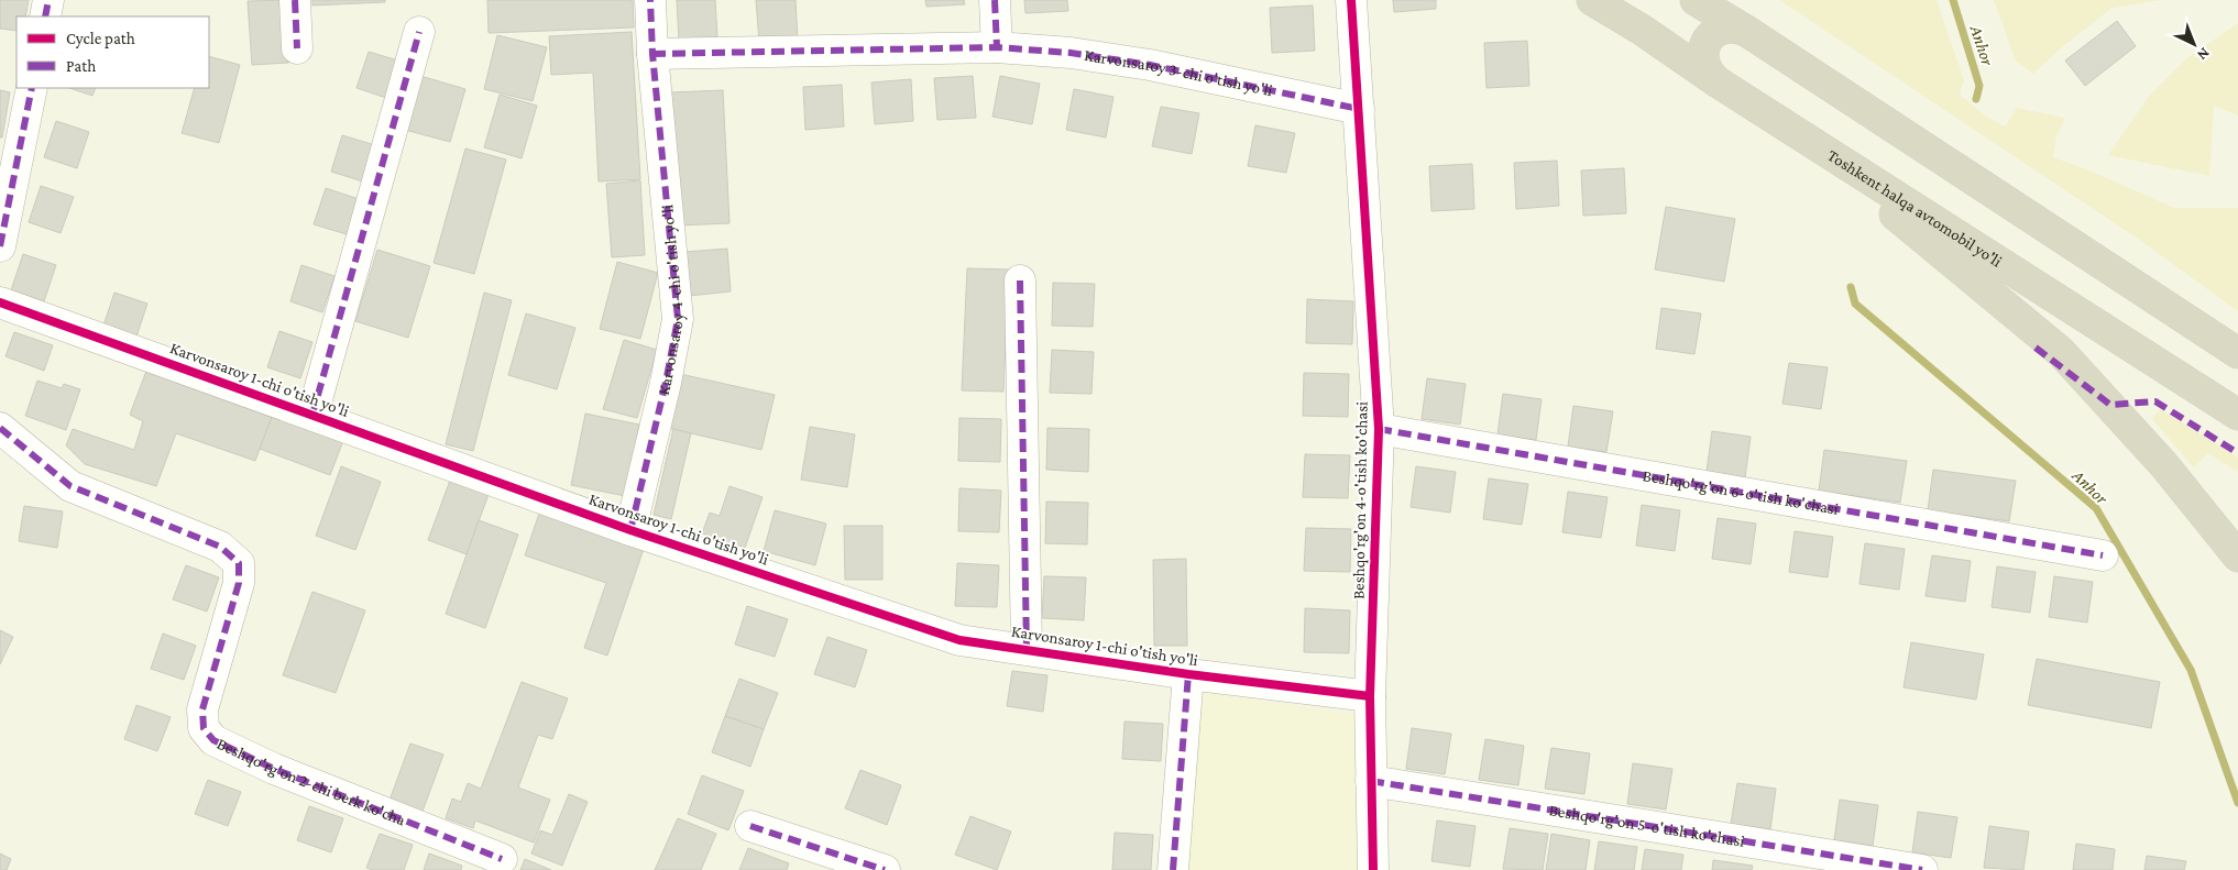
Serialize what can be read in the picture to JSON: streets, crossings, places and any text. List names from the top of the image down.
{
  "streets": {
    "highway": ["Toshkent halqa avtomobil yo'li"],
    "street": [
      "Karvonsaroy 3-chi o'tish yo'li",
      "Karvonsaroy 4-chi o'tish yo'li",
      "Karvonsaroy 1-chi o'tish yo'li",
      "Beshqo'rg'on 6-o'tish ko'chasi",
      "Beshqo'rg'on 4-o'tish ko'chasi",
      "Beshqo'rg'on 2-chi berk ko'cha",
      "Beshqo'rg'on 5-o'tish ko'chasi"
    ]
  },
  "crossings": [
    ["Karvonsaroy 3-chi o'tish yo'li", "Karvonsaroy 4-chi o'tish yo'li"],
    ["Karvonsaroy 3-chi o'tish yo'li", "Beshqo'rg'on 4-o'tish ko'chasi"],
    ["Karvonsaroy 4-chi o'tish yo'li", "Karvonsaroy 1-chi o'tish yo'li"],
    ["Karvonsaroy 1-chi o'tish yo'li", "Beshqo'rg'on 4-o'tish ko'chasi"],
    ["Beshqo'rg'on 6-o'tish ko'chasi", "Beshqo'rg'on 4-o'tish ko'chasi"],
    ["Beshqo'rg'on 4-o'tish ko'chasi", "Beshqo'rg'on 5-o'tish ko'chasi"]
  ],
  "water": ["Anhor"],
  "legend": ["Cycle path", "Path"],
  "north": "bottom right"
}
